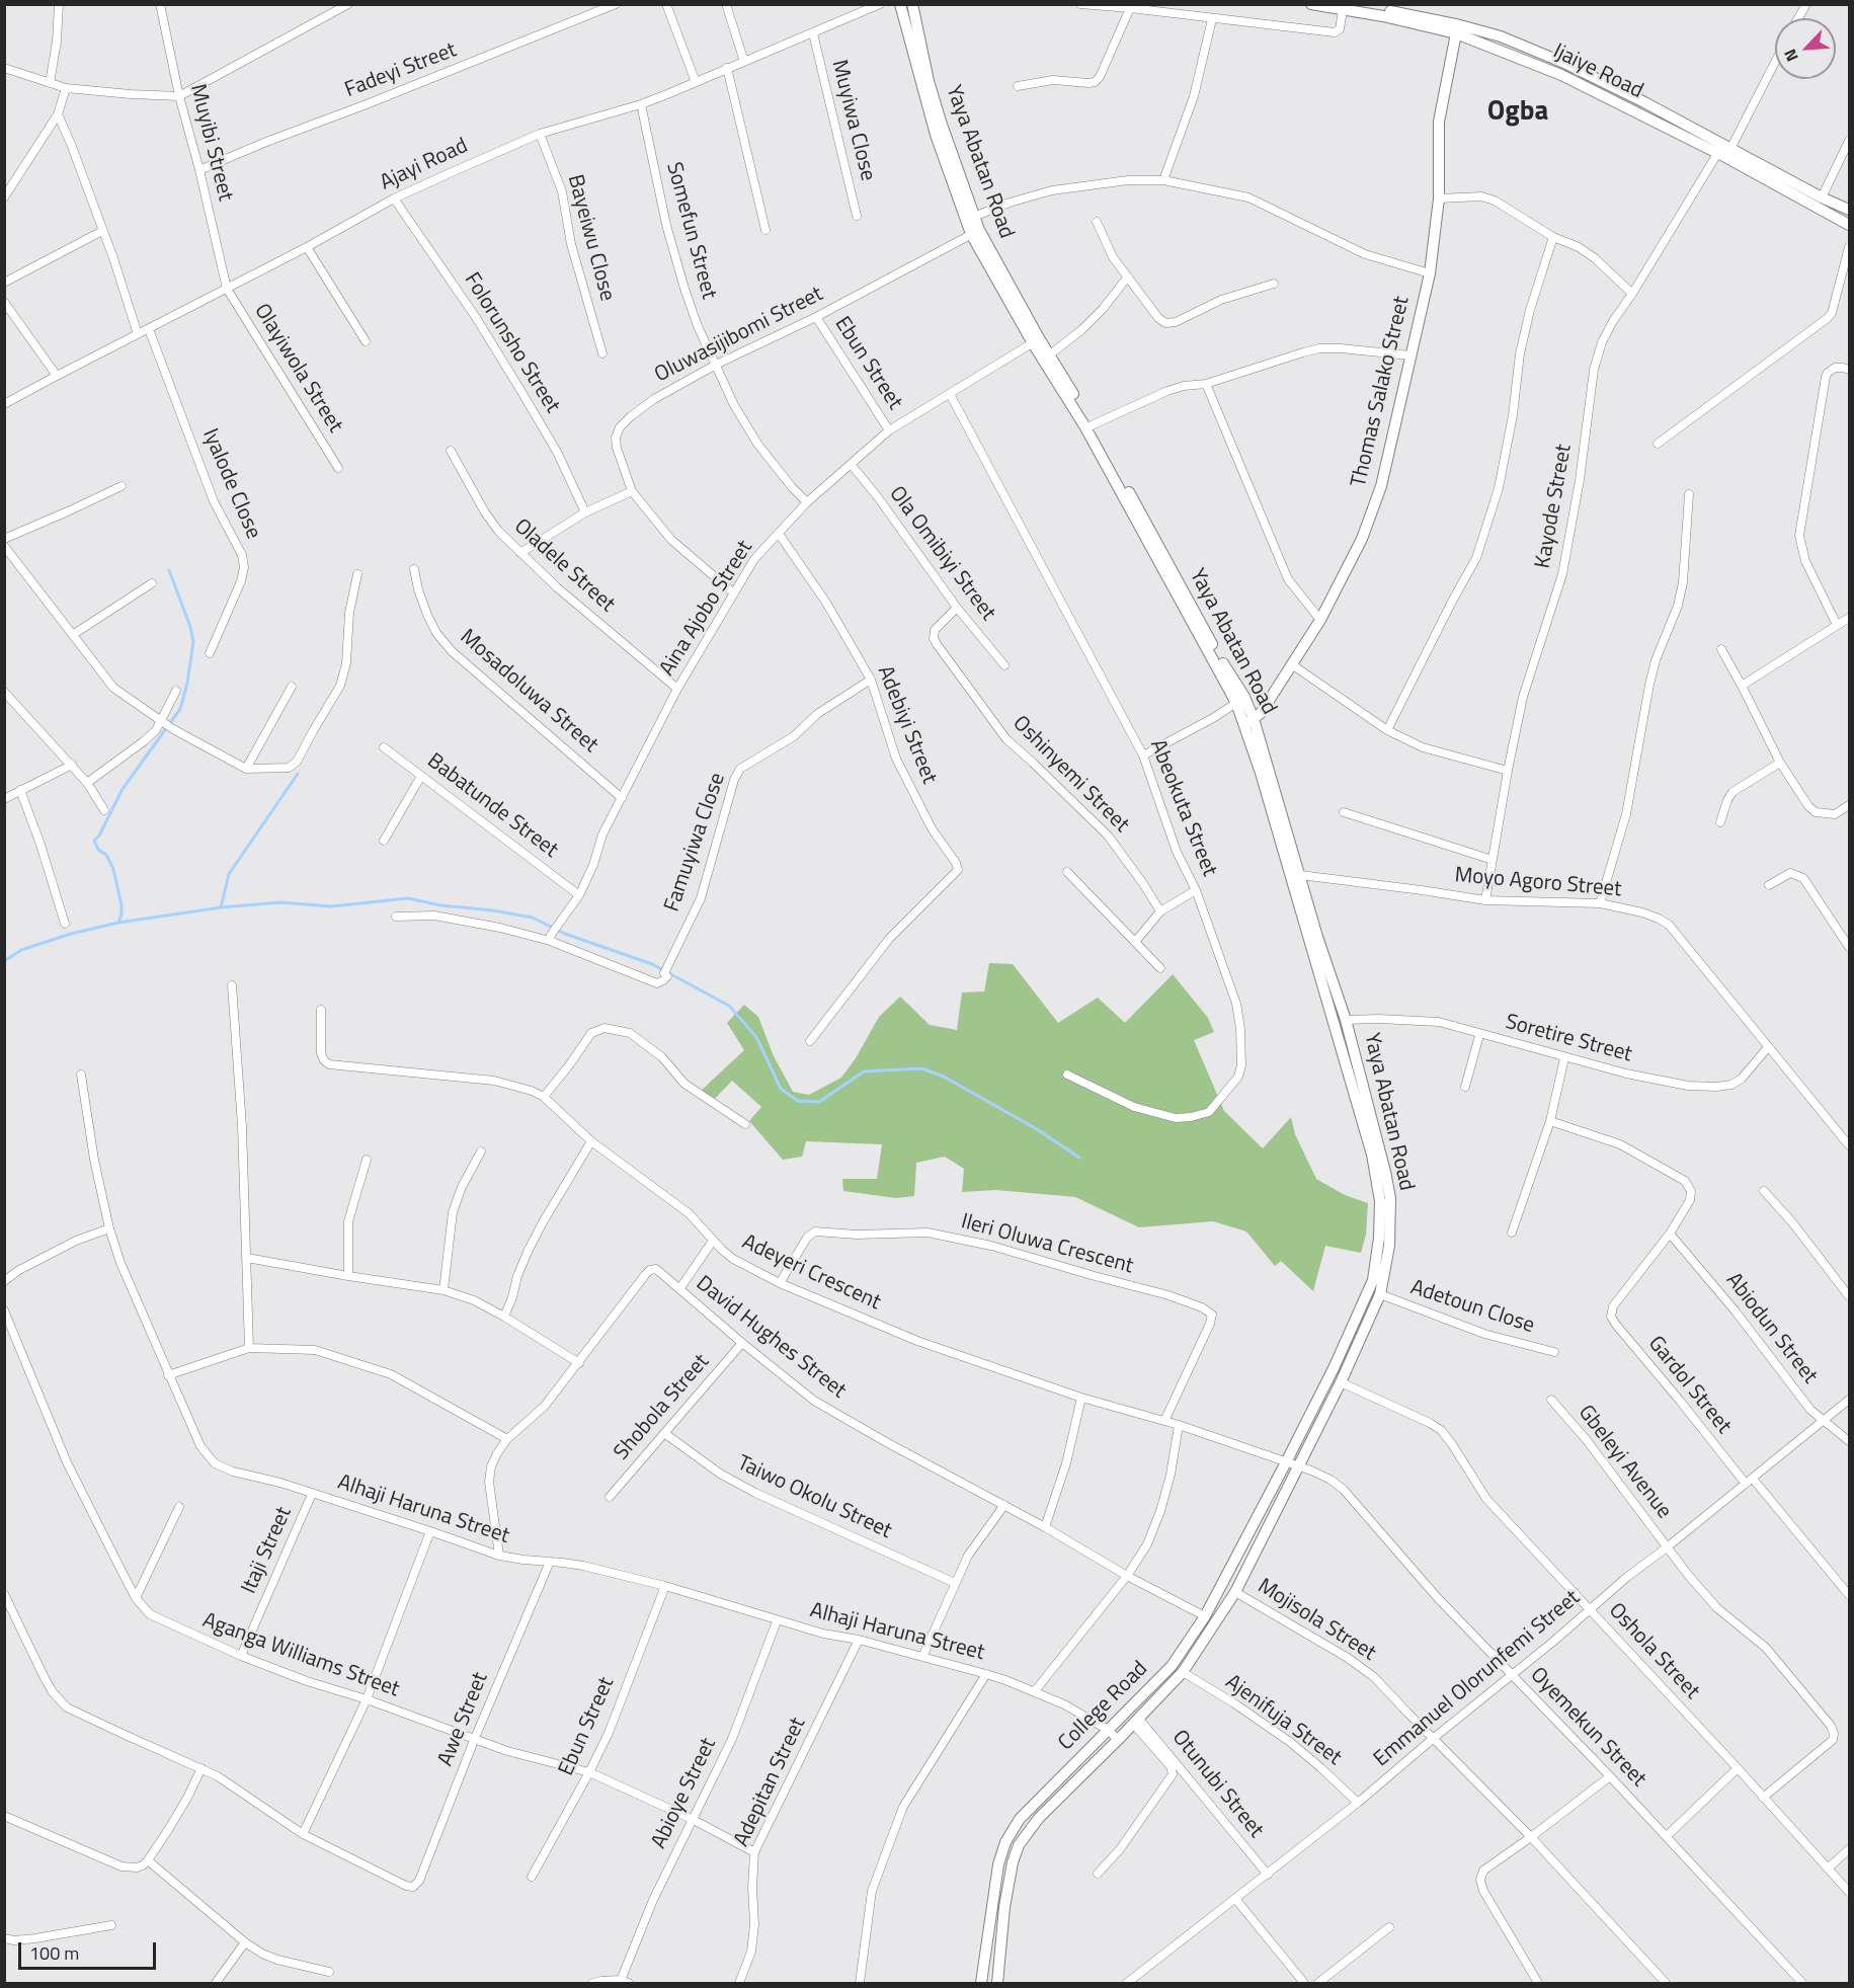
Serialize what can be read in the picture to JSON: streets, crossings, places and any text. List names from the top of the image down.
{
  "streets": {
    "main road": [
      "Ijaiye Road",
      "Yaya Abatan Road",
      "Thomas Salako Street",
      "College Road"
    ],
    "street": [
      "Fadeyi Street",
      "Muyiwa Close",
      "Muyibi Street",
      "Ajayi Road",
      "Somefun Street",
      "Bayeiwu Close",
      "Oluwasijibomi Street",
      "Folorunsho Street",
      "Ebun Street",
      "Olayiwola Street",
      "Iyalode Close",
      "Kayode Street",
      "Ola Omibiyi Street",
      "Oladele Street",
      "Aina Ajobo Street",
      "Mosadoluwa Street",
      "Adebiyi Street",
      "Oshinyemi Street",
      "Babatunde Street",
      "Abeokuta Street",
      "Famuyiwa Close",
      "Moyo Agoro Street",
      "Soretire Street",
      "Ileri Oluwa Crescent",
      "Adeyeri Crescent",
      "Adetoun Close",
      "Abiodun Street",
      "David Hughes Street",
      "Gardol Street",
      "Shobola Street",
      "Gbeleyi Avenue",
      "Taiwo Okolu Street",
      "Alhaji Haruna Street",
      "Itaji Street",
      "Mojisola Street",
      "Oshola Street",
      "Aganga Williams Street",
      "Emmanuel Olorunfemi Street",
      "Awe Street",
      "Ajenifuja Street",
      "Oyemekun Street",
      "Adepitan Street",
      "Otunubi Street",
      "Abioye Street"
    ]
  },
  "crossings": [
    ["Fadeyi Street", "Muyibi Street"],
    ["Ijaiye Road", "Thomas Salako Street"],
    ["Ijaiye Road", "Kayode Street"],
    ["Muyiwa Close", "Ajayi Road"],
    ["Muyibi Street", "Ajayi Road"],
    ["Muyibi Street", "Olayiwola Street"],
    ["Yaya Abatan Road", "Oluwasijibomi Street"],
    ["Yaya Abatan Road", "Thomas Salako Street"],
    ["Yaya Abatan Road", "Aina Ajobo Street"],
    ["Yaya Abatan Road", "Moyo Agoro Street"],
    ["Yaya Abatan Road", "Soretire Street"],
    ["Yaya Abatan Road", "Adeyeri Crescent"],
    ["Yaya Abatan Road", "Adetoun Close"],
    ["Yaya Abatan Road", "Oshola Street"],
    ["Yaya Abatan Road", "College Road"],
    ["Yaya Abatan Road", "Oyemekun Street"],
    ["Ajayi Road", "Somefun Street"],
    ["Ajayi Road", "Bayeiwu Close"],
    ["Ajayi Road", "Folorunsho Street"],
    ["Ajayi Road", "Olayiwola Street"],
    ["Ajayi Road", "Iyalode Close"],
    ["Somefun Street", "Oluwasijibomi Street"],
    ["Somefun Street", "Aina Ajobo Street"],
    ["Oluwasijibomi Street", "Ebun Street"],
    ["Oluwasijibomi Street", "Aina Ajobo Street"],
    ["Ebun Street", "Aina Ajobo Street"],
    ["Ebun Street", "Alhaji Haruna Street"],
    ["Ebun Street", "Aganga Williams Street"],
    ["Kayode Street", "Moyo Agoro Street"],
    ["Ola Omibiyi Street", "Aina Ajobo Street"],
    ["Ola Omibiyi Street", "Oshinyemi Street"],
    ["Oladele Street", "Aina Ajobo Street"],
    ["Aina Ajobo Street", "Mosadoluwa Street"],
    ["Aina Ajobo Street", "Adebiyi Street"],
    ["Aina Ajobo Street", "Babatunde Street"],
    ["Aina Ajobo Street", "Abeokuta Street"],
    ["Aina Ajobo Street", "Famuyiwa Close"],
    ["Adebiyi Street", "Famuyiwa Close"],
    ["Moyo Agoro Street", "Soretire Street"],
    ["Ileri Oluwa Crescent", "Adeyeri Crescent"],
    ["Adeyeri Crescent", "College Road"],
    ["Adeyeri Crescent", "Oyemekun Street"],
    ["Abiodun Street", "Gardol Street"],
    ["Abiodun Street", "Emmanuel Olorunfemi Street"],
    ["David Hughes Street", "Shobola Street"],
    ["David Hughes Street", "Alhaji Haruna Street"],
    ["David Hughes Street", "College Road"],
    ["Gardol Street", "Emmanuel Olorunfemi Street"],
    ["Shobola Street", "Taiwo Okolu Street"],
    ["Gbeleyi Avenue", "Oshola Street"],
    ["Gbeleyi Avenue", "Emmanuel Olorunfemi Street"],
    ["Alhaji Haruna Street", "Itaji Street"],
    ["Alhaji Haruna Street", "College Road"],
    ["Alhaji Haruna Street", "Awe Street"],
    ["Alhaji Haruna Street", "Adepitan Street"],
    ["Alhaji Haruna Street", "Abioye Street"],
    ["Itaji Street", "Aganga Williams Street"],
    ["Mojisola Street", "Emmanuel Olorunfemi Street"],
    ["Mojisola Street", "College Road"],
    ["Oshola Street", "Emmanuel Olorunfemi Street"],
    ["Aganga Williams Street", "Awe Street"],
    ["Aganga Williams Street", "Adepitan Street"],
    ["Aganga Williams Street", "Abioye Street"],
    ["Emmanuel Olorunfemi Street", "Ajenifuja Street"],
    ["Emmanuel Olorunfemi Street", "Oyemekun Street"],
    ["Emmanuel Olorunfemi Street", "Otunubi Street"],
    ["College Road", "Ajenifuja Street"],
    ["College Road", "Oyemekun Street"],
    ["College Road", "Otunubi Street"]
  ],
  "districts": ["Ogba"],
  "scale_bar": "100 m",
  "north": "bottom left"
}
